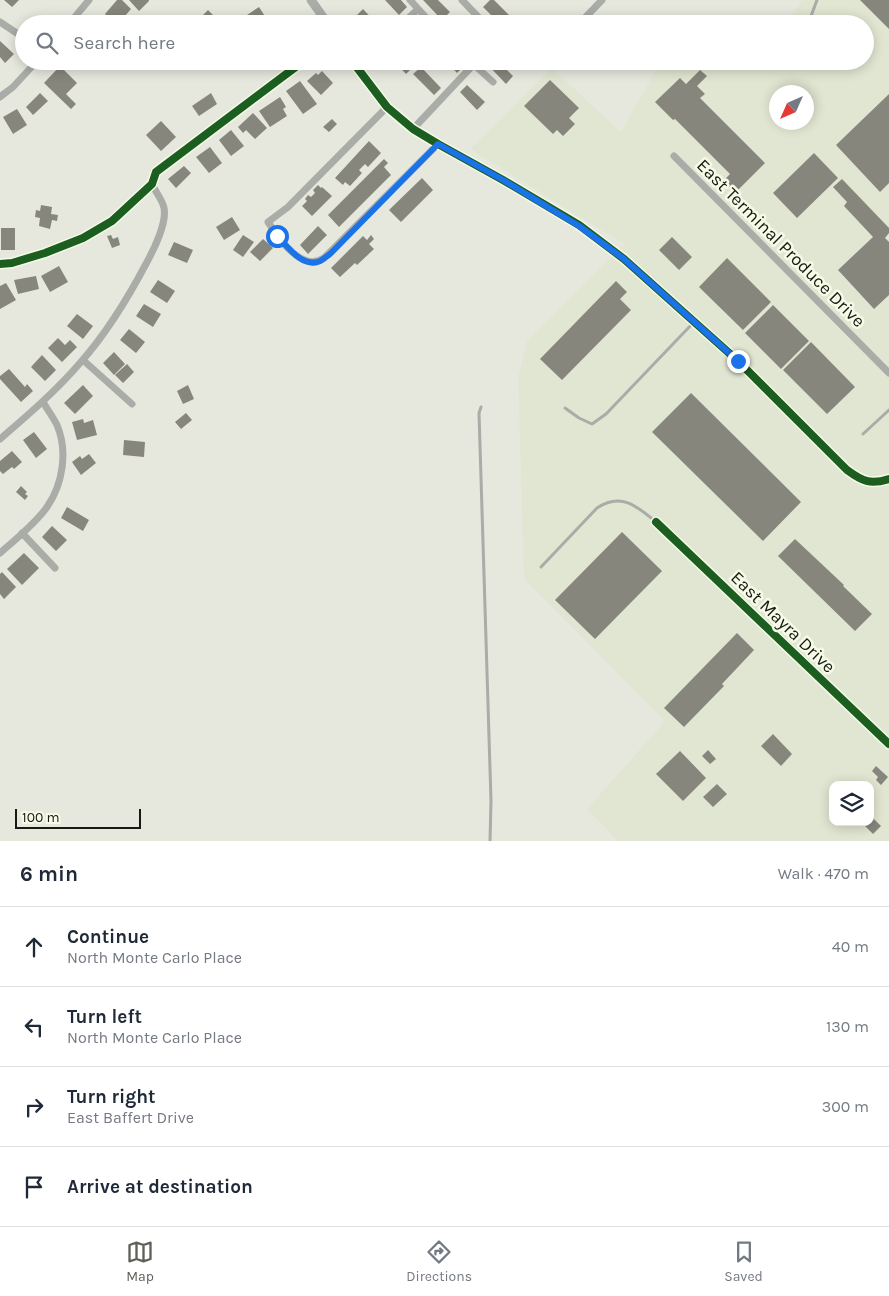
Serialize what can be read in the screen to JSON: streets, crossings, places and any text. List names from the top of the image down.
{
  "streets": {
    "street": ["East Terminal Produce Drive", "East Mayra Drive"]
  },
  "scale_bar": "100 m",
  "north": "bottom left",
  "page": {
    "search": "Search here",
    "scale": "100 m",
    "heading": ["6 min", "Walk · 470 m"],
    "list": [
      ["Continue", "North Monte Carlo Place", "40 m"],
      ["Turn left", "North Monte Carlo Place", "130 m"],
      ["Turn right", "East Baffert Drive", "300 m"],
      "Arrive at destination"
    ],
    "nav": ["Map", "Directions", "Saved"]
  }
}
